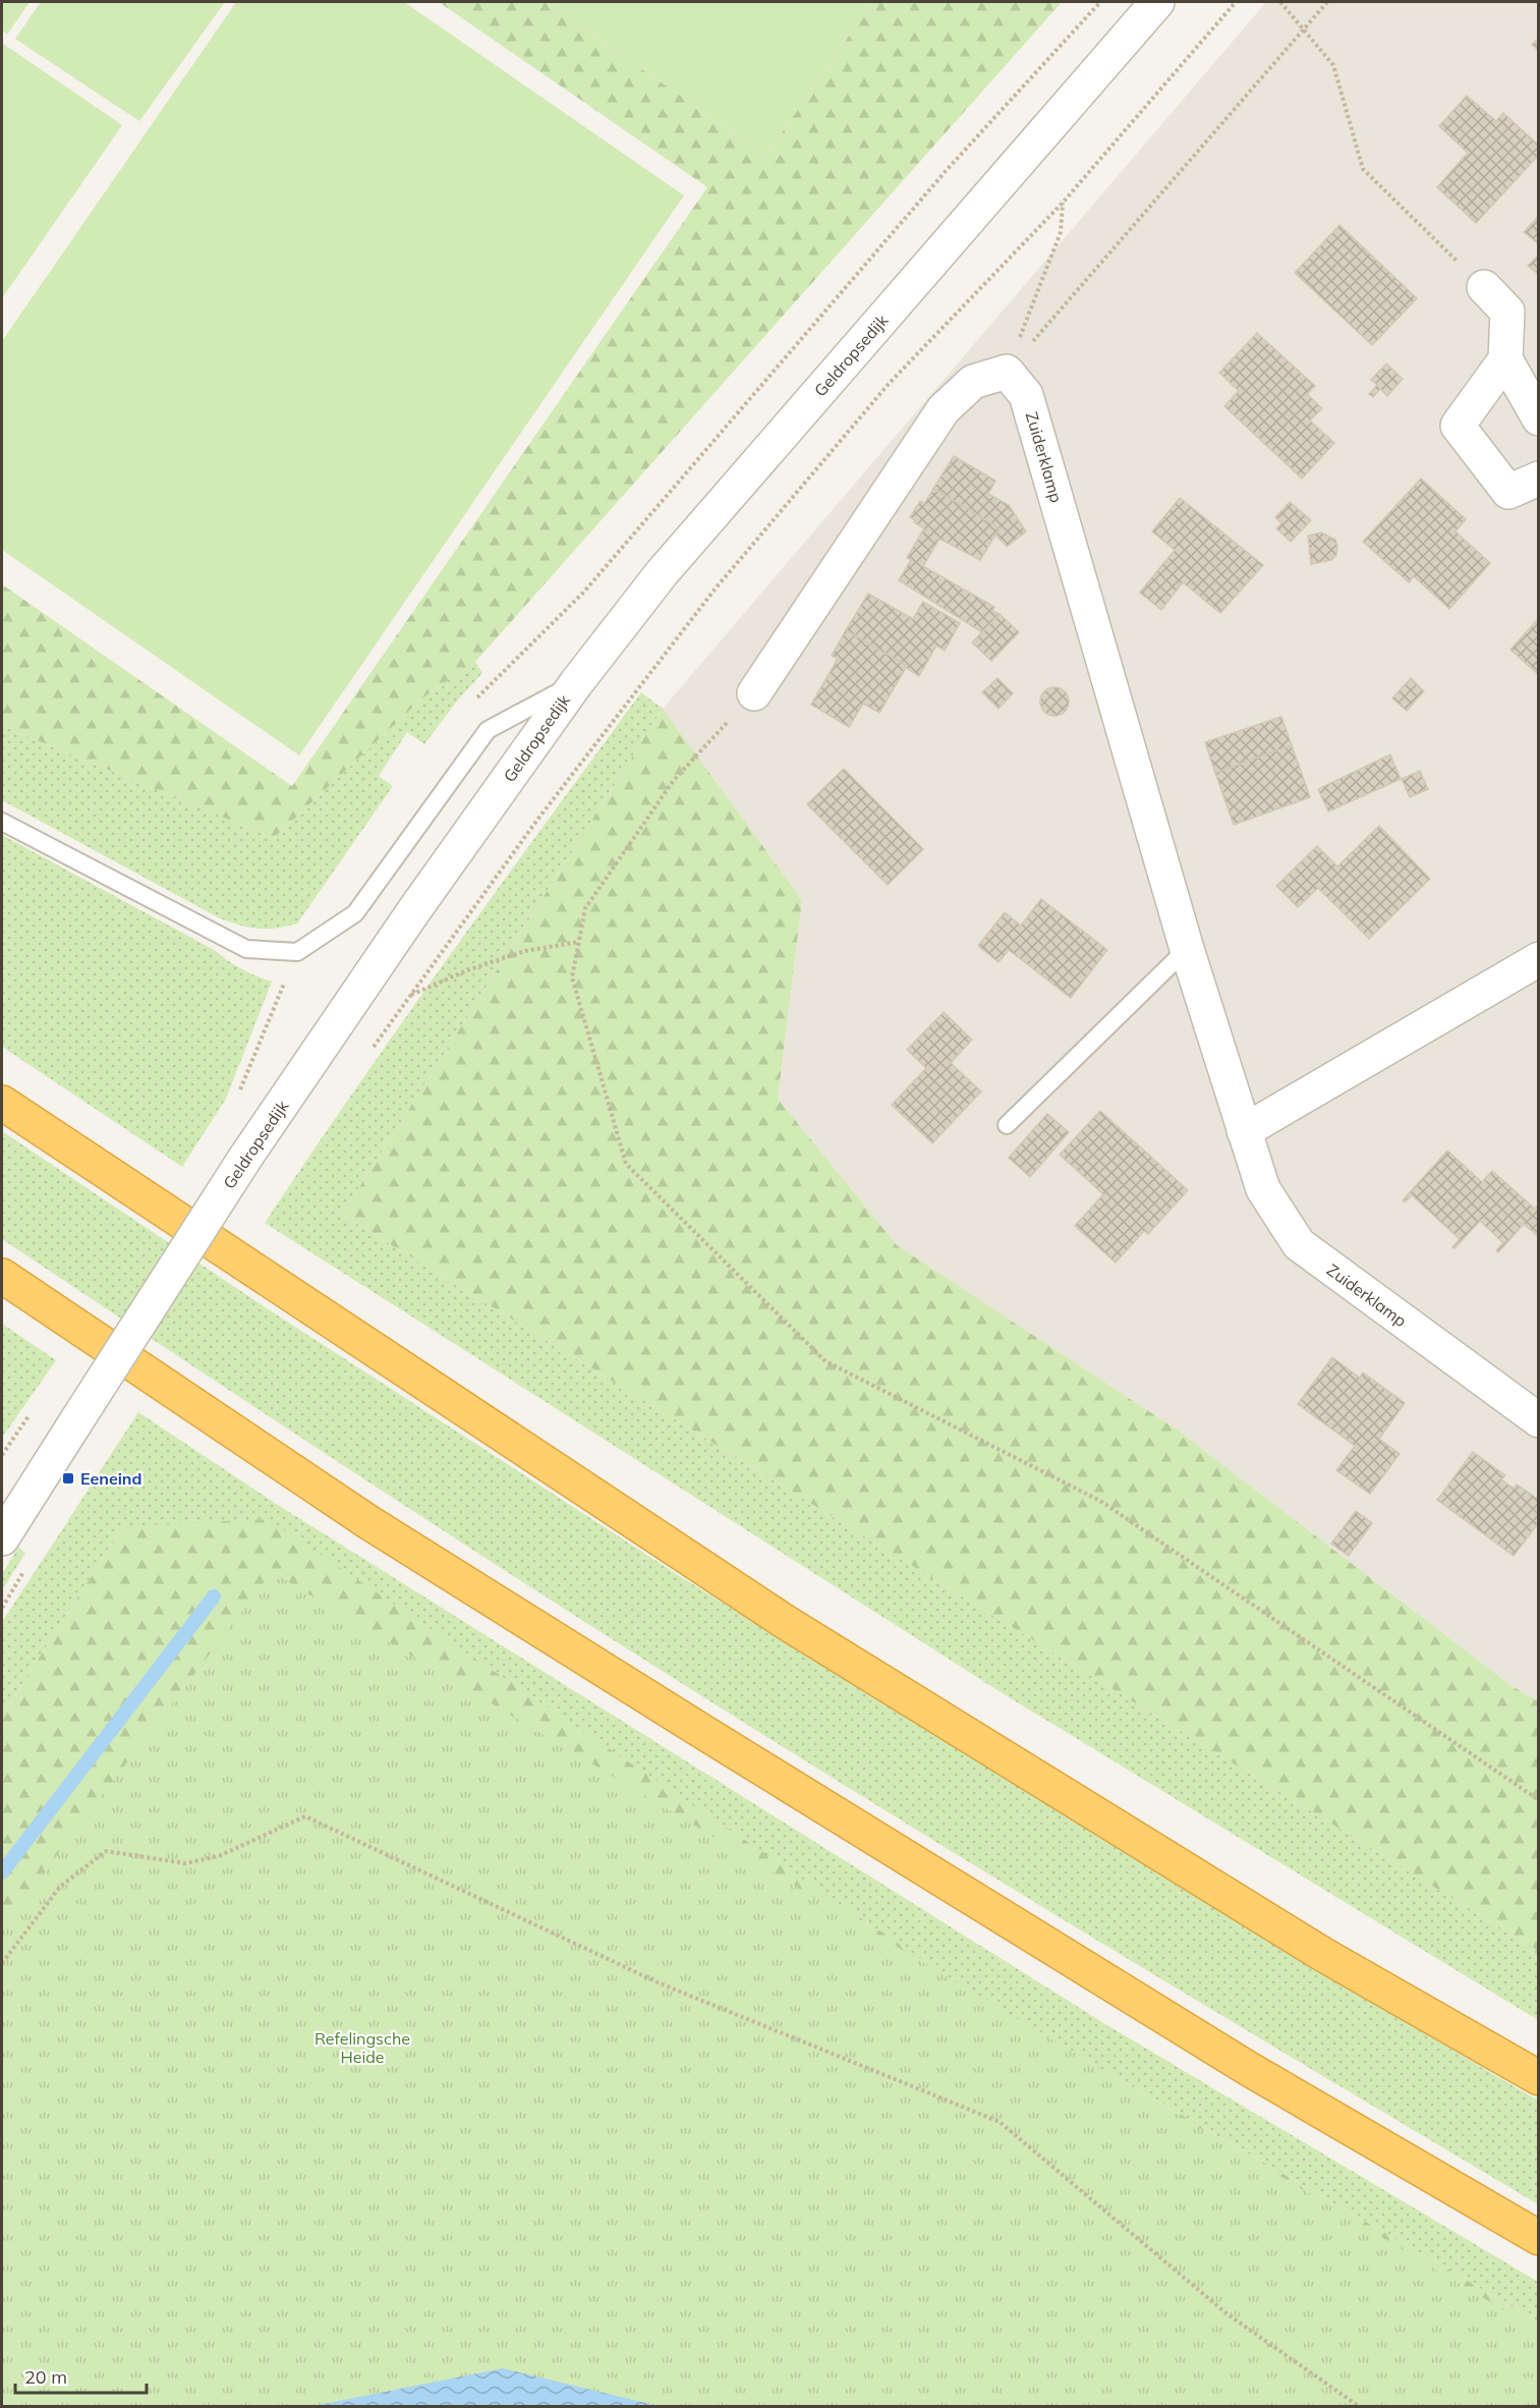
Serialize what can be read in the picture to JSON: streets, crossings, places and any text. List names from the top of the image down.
{
  "streets": {
    "street": ["Geldropsedijk", "Zuiderklamp"]
  },
  "parks": ["Refelingsche Heide"],
  "places": {
    "transit": ["Eeneind"]
  },
  "scale_bar": "20 m"
}
